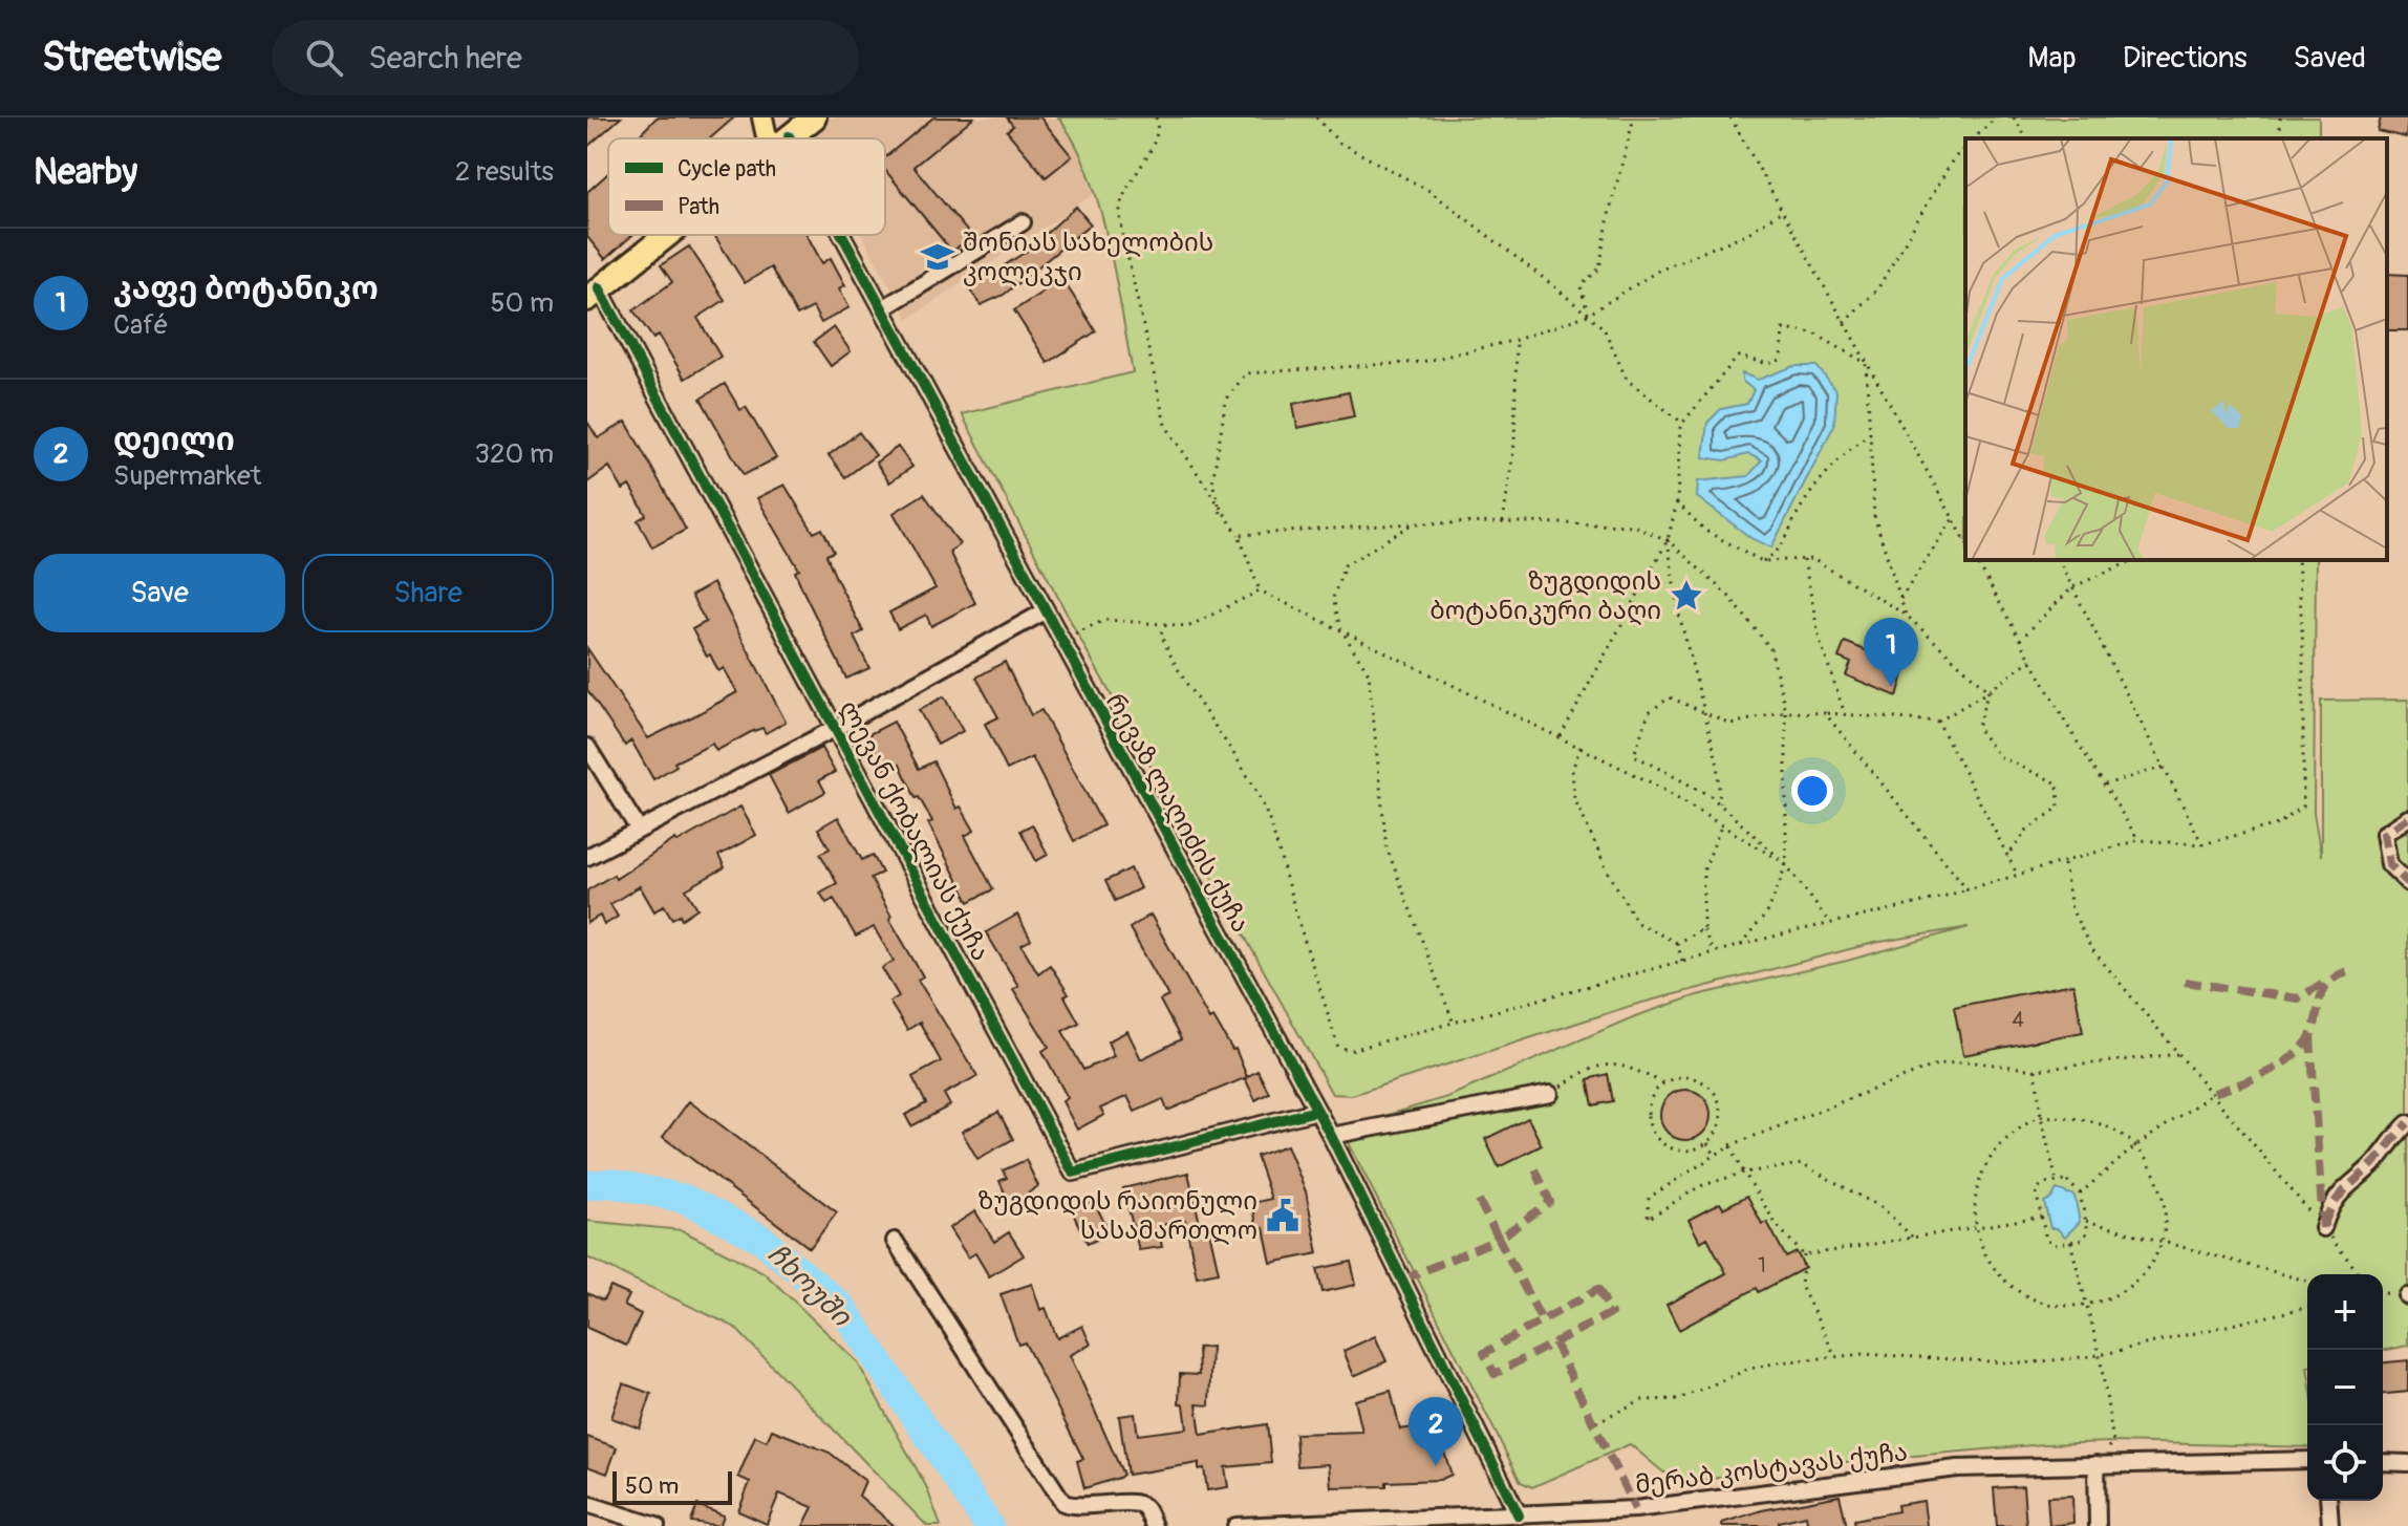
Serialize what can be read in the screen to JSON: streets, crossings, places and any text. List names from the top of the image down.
{
  "streets": {
    "street": ["რევაზ ლაღიძის ქუჩა", "ლევან ქობალიას ქუჩა", "მერაბ კოსტავას ქუჩა"]
  },
  "crossings": [
    ["რევაზ ლაღიძის ქუჩა", "ლევან ქობალიას ქუჩა"],
    ["რევაზ ლაღიძის ქუჩა", "მერაბ კოსტავას ქუჩა"]
  ],
  "water": ["ჩხოუში"],
  "places": {
    "school or university": ["შონიას სახელობის კოლეკჯი"],
    "place": ["ზუგდიდის ბოტანიკური ბაღი"],
    "public building": ["ზუგდიდის რაიონული სასამართლო"]
  },
  "house_numbers": ["4", "1"],
  "legend": ["Cycle path", "Path"],
  "scale_bar": "50 m",
  "page": {
    "header": "Streetwise",
    "search": "Search here",
    "nav": ["Map", "Directions", "Saved"],
    "heading": ["Nearby", "2 results"],
    "list": [
      {
        "mark": "1",
        "name": "კაფე ბოტანიკო",
        "note": "Café",
        "value": "50 m"
      },
      {
        "mark": "2",
        "name": "დეილი",
        "note": "Supermarket",
        "value": "320 m"
      }
    ],
    "buttons": ["Save", "Share"],
    "pins": ["1", "2"],
    "map_buttons": ["+", "−"],
    "scale": "50 m"
  }
}
